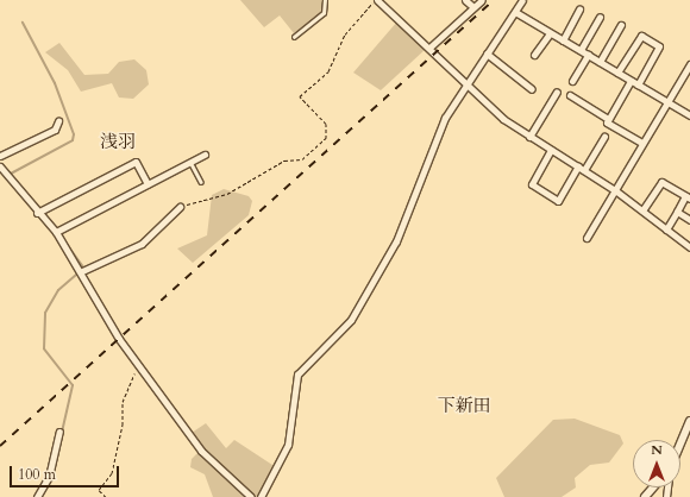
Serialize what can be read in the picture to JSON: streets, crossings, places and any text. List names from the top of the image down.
{
  "districts": ["浅羽", "下新田"],
  "scale_bar": "100 m",
  "north": "top"
}
